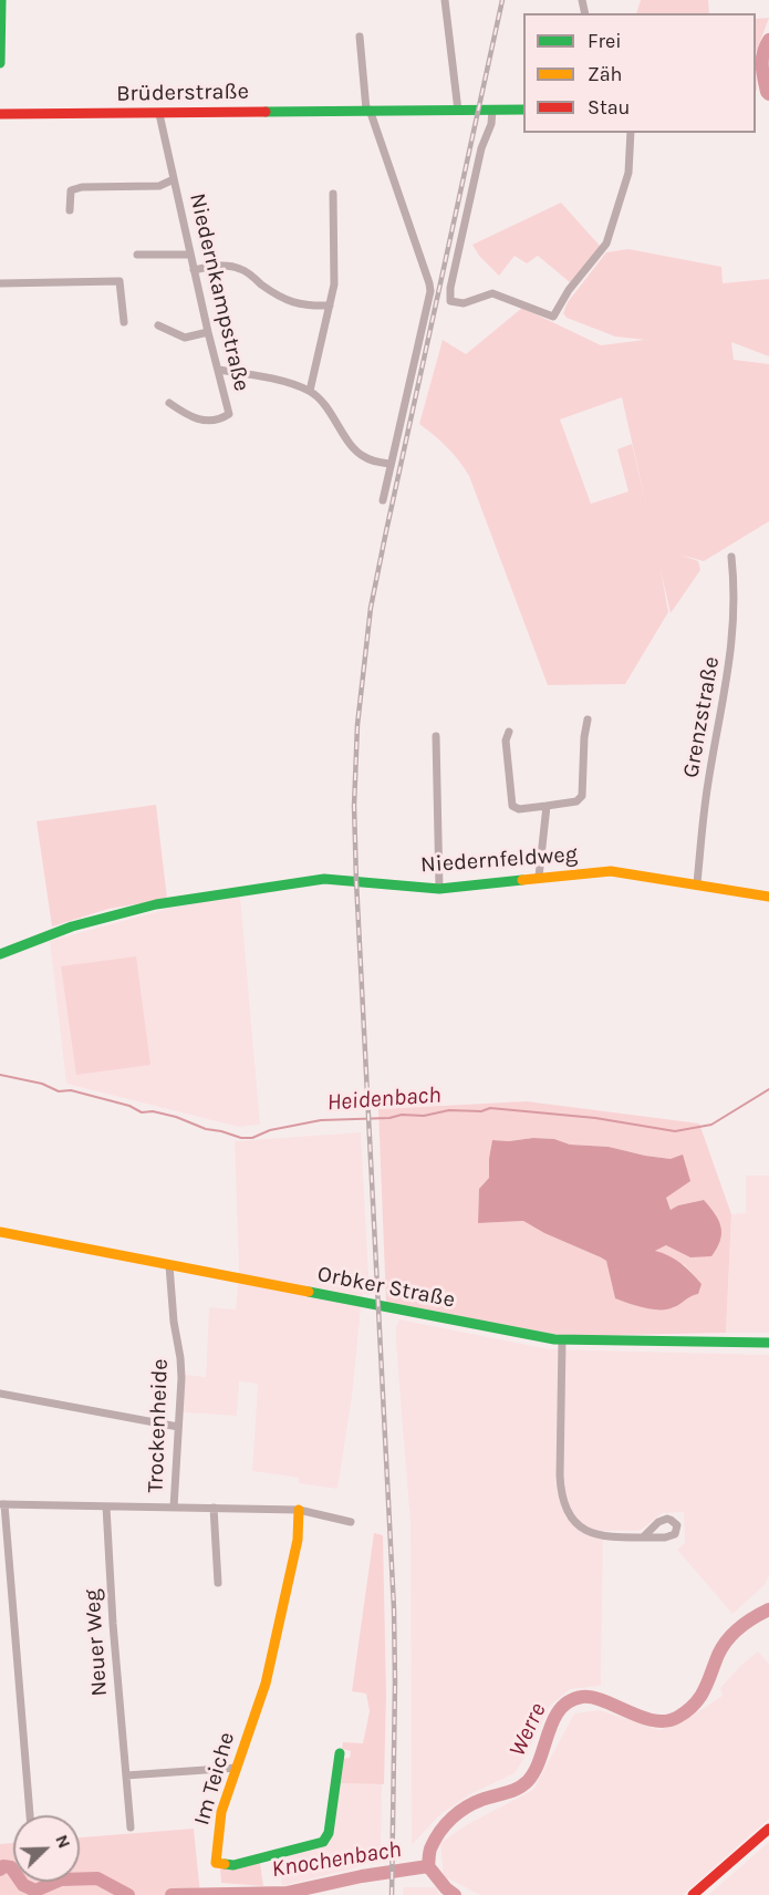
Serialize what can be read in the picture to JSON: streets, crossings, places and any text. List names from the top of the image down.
{
  "streets": {
    "street": [
      "Brüderstraße",
      "Niedernkampstraße",
      "Grenzstraße",
      "Niedernfeldweg",
      "Orbker Straße",
      "Trockenheide",
      "Neuer Weg",
      "Im Teiche"
    ]
  },
  "crossings": [
    ["Brüderstraße", "Niedernkampstraße"],
    ["Grenzstraße", "Niedernfeldweg"],
    ["Orbker Straße", "Trockenheide"]
  ],
  "water": ["Heidenbach", "Werre", "Knochenbach"],
  "legend": ["Frei", "Zäh", "Stau"],
  "north": "top right"
}
